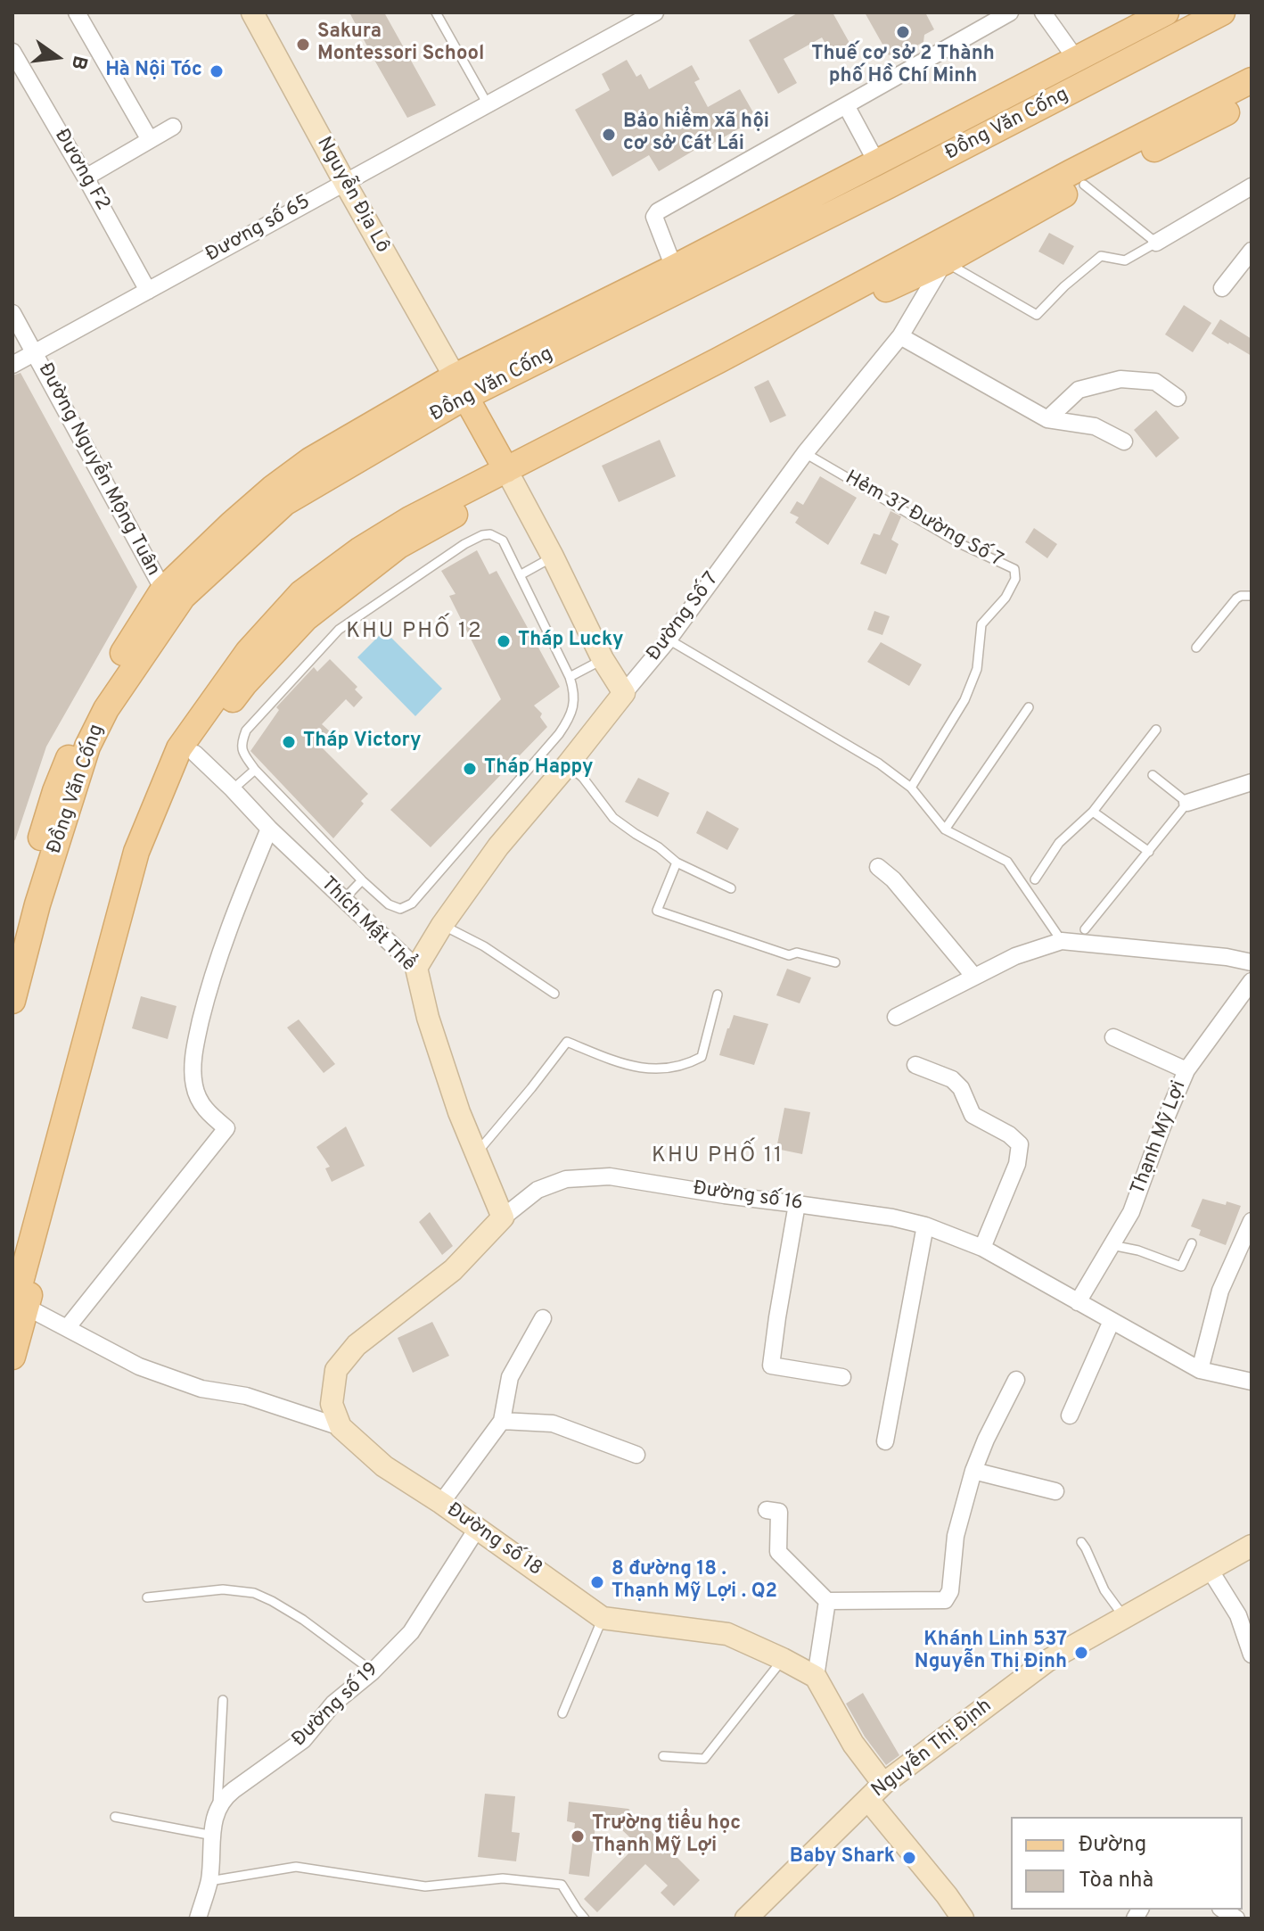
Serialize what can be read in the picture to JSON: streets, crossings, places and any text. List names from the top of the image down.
{
  "streets": {
    "main road": ["Đồng Văn Cống"],
    "street": [
      "Đương F2",
      "Nguyễn Địa Lô",
      "Đương số 65",
      "Đường Nguyễn Mộng Tuân",
      "Đường Số 7",
      "Thích Mật Thể",
      "Thạnh Mỹ Lợi",
      "Đường số 16",
      "Đường số 18",
      "Đường số 19",
      "Nguyễn Thị Định"
    ],
    "lane": ["Hẻm 37 Đường Số 7"]
  },
  "crossings": [
    ["Đồng Văn Cống", "Nguyễn Địa Lô"],
    ["Đồng Văn Cống", "Đường Nguyễn Mộng Tuân"],
    ["Đương F2", "Đương số 65"],
    ["Nguyễn Địa Lô", "Đương số 65"],
    ["Đương số 65", "Đường Nguyễn Mộng Tuân"],
    ["Hẻm 37 Đường Số 7", "Đường Số 7"],
    ["Đường Số 7", "Thích Mật Thể"],
    ["Thích Mật Thể", "Đường số 16"],
    ["Thạnh Mỹ Lợi", "Đường số 16"],
    ["Đường số 16", "Đường số 18"],
    ["Đường số 18", "Đường số 19"]
  ],
  "districts": ["KHU PHỐ 12", "KHU PHỐ 11"],
  "places": [
    "Thuế cơ sở 2 Thành phố Hồ Chí Minh",
    "Sakura Montessori School",
    "Hà Nội Tóc",
    "Bảo hiểm xã hội cơ sở Cát Lái",
    "Tháp Lucky",
    "Tháp Victory",
    "Tháp Happy",
    "8 đường 18 . Thạnh Mỹ Lợi . Q2",
    "Khánh Linh 537 Nguyễn Thị Định",
    "Trường tiểu học Thạnh Mỹ Lợi",
    "Baby Shark"
  ],
  "legend": ["Đường", "Tòa nhà"],
  "north": "right"
}
